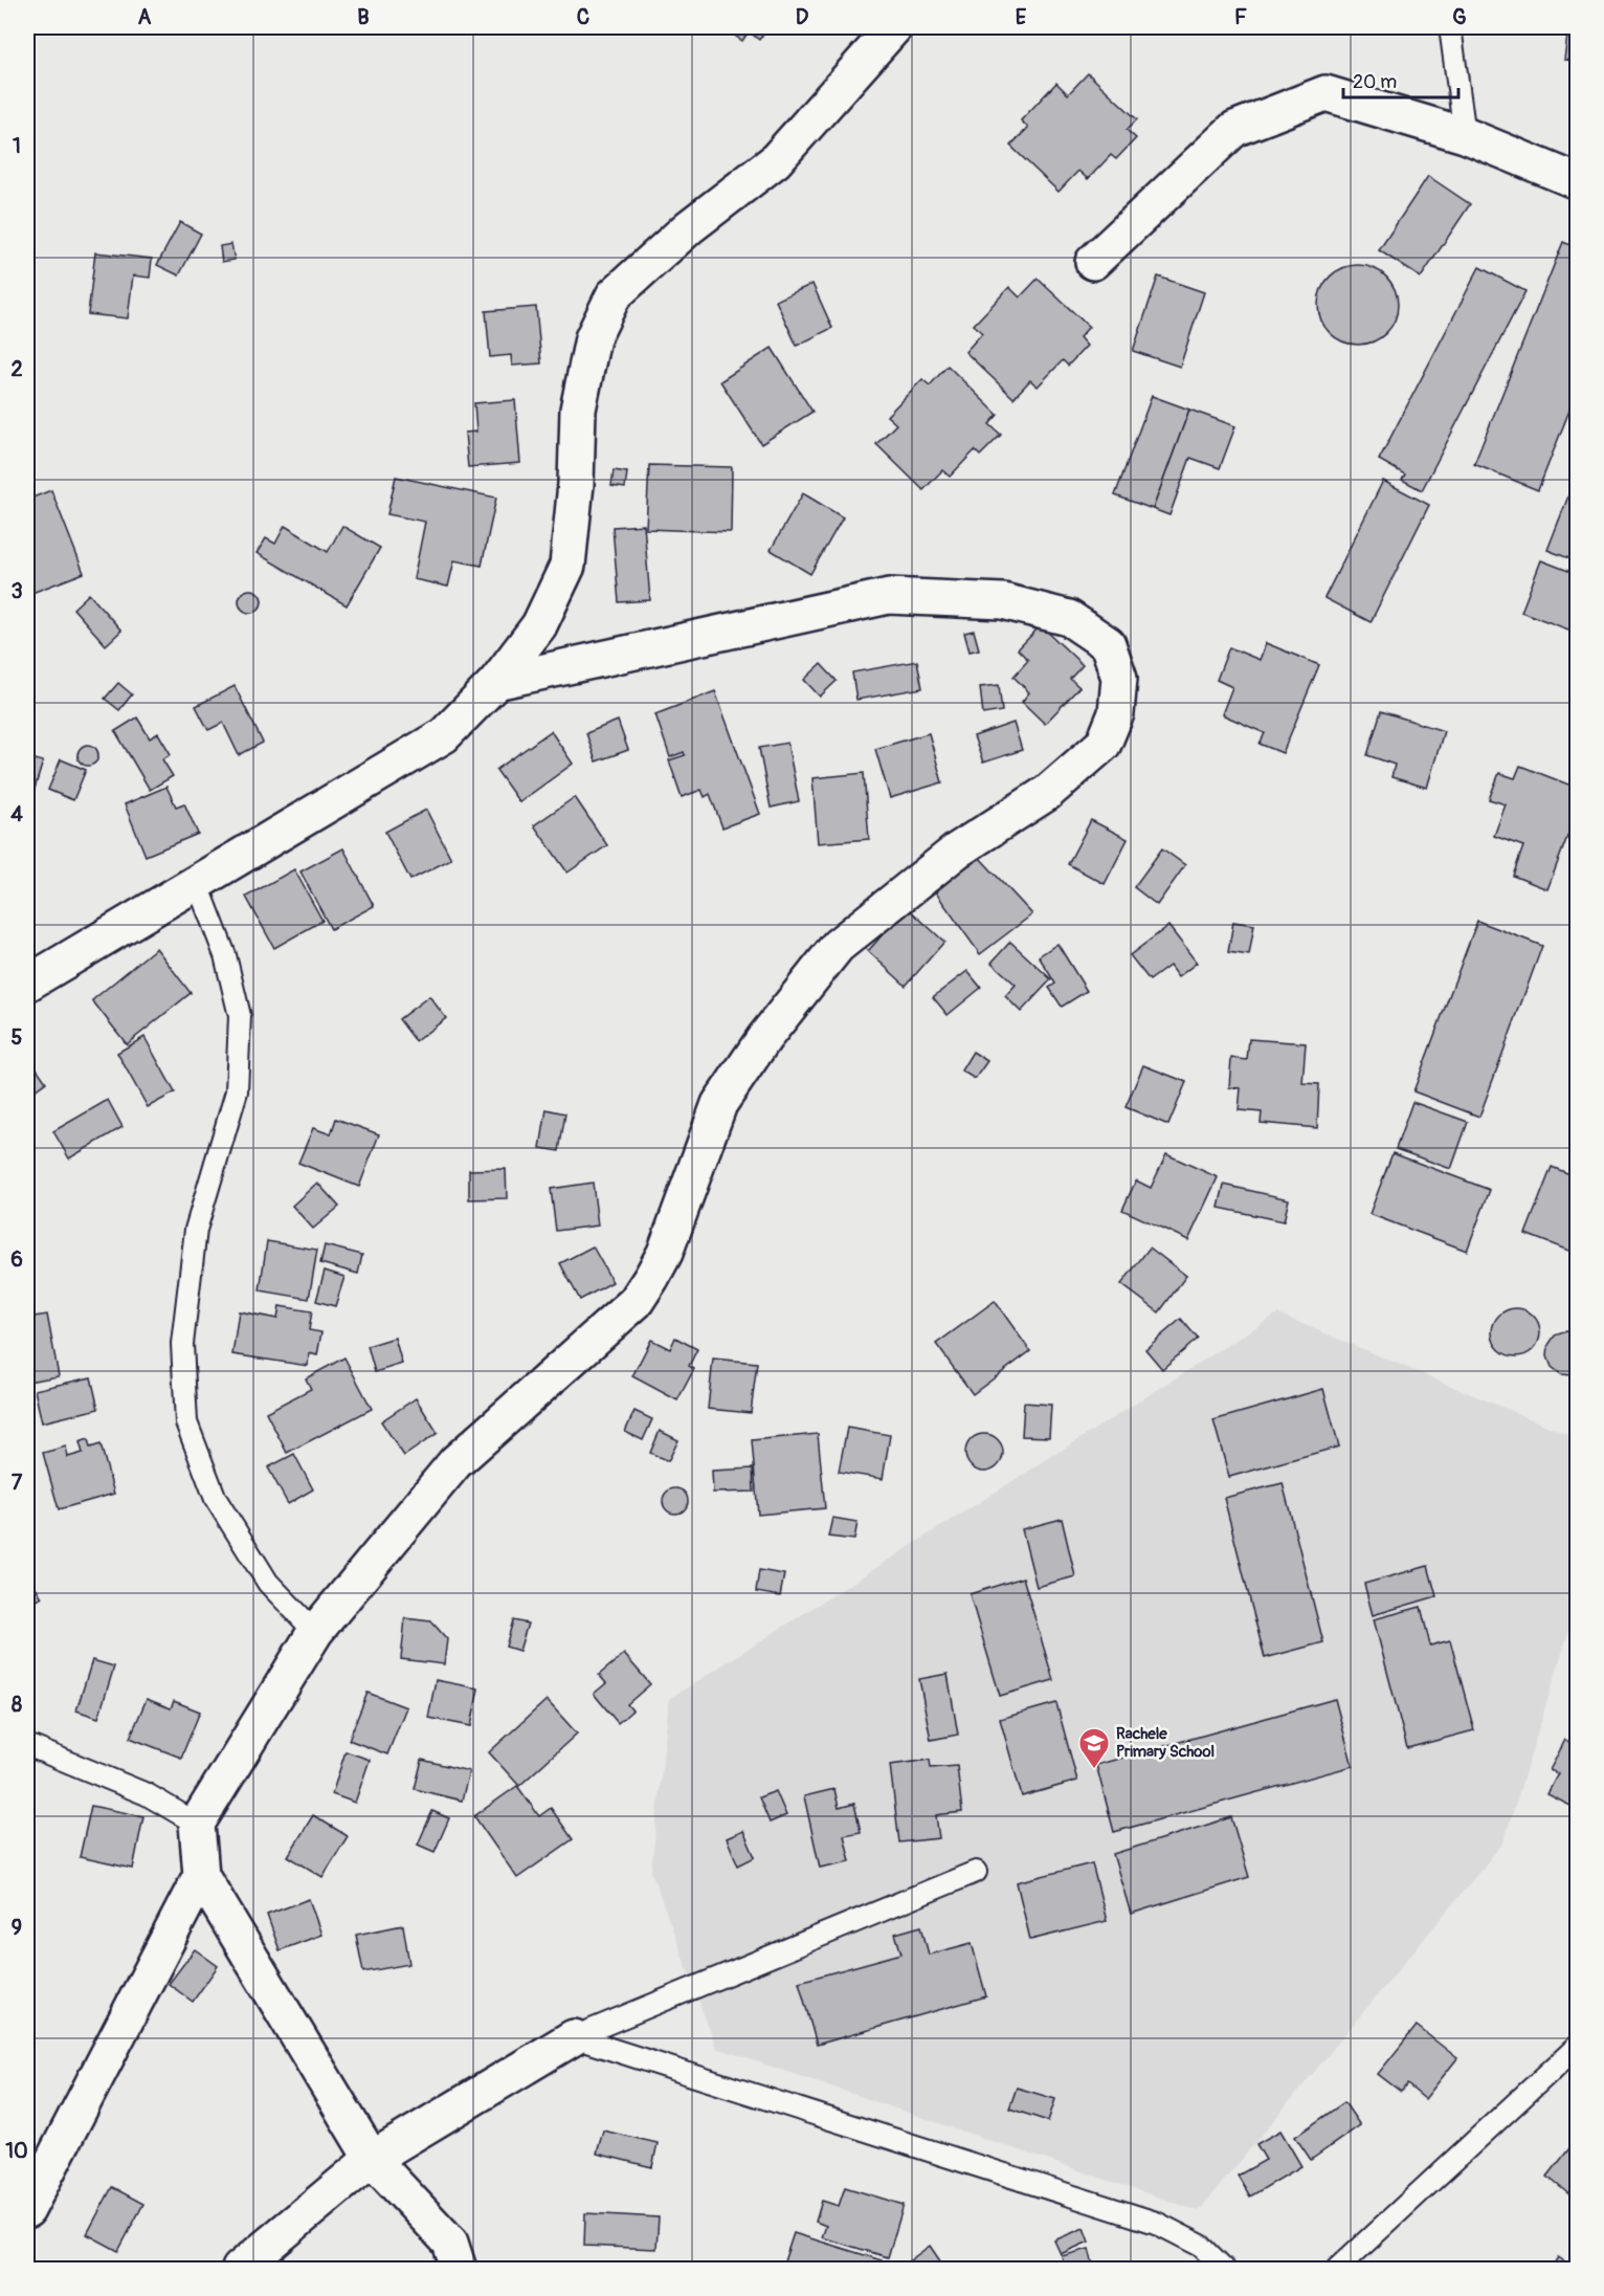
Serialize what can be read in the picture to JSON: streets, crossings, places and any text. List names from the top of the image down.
{
  "places": {
    "school or university": ["Rachele Primary School"]
  },
  "scale_bar": "20 m",
  "grid": {
    "columns": [
      "A",
      "B",
      "C",
      "D",
      "E",
      "F",
      "G"
    ],
    "rows": [
      "1",
      "2",
      "3",
      "4",
      "5",
      "6",
      "7",
      "8",
      "9",
      "10"
    ]
  }
}
